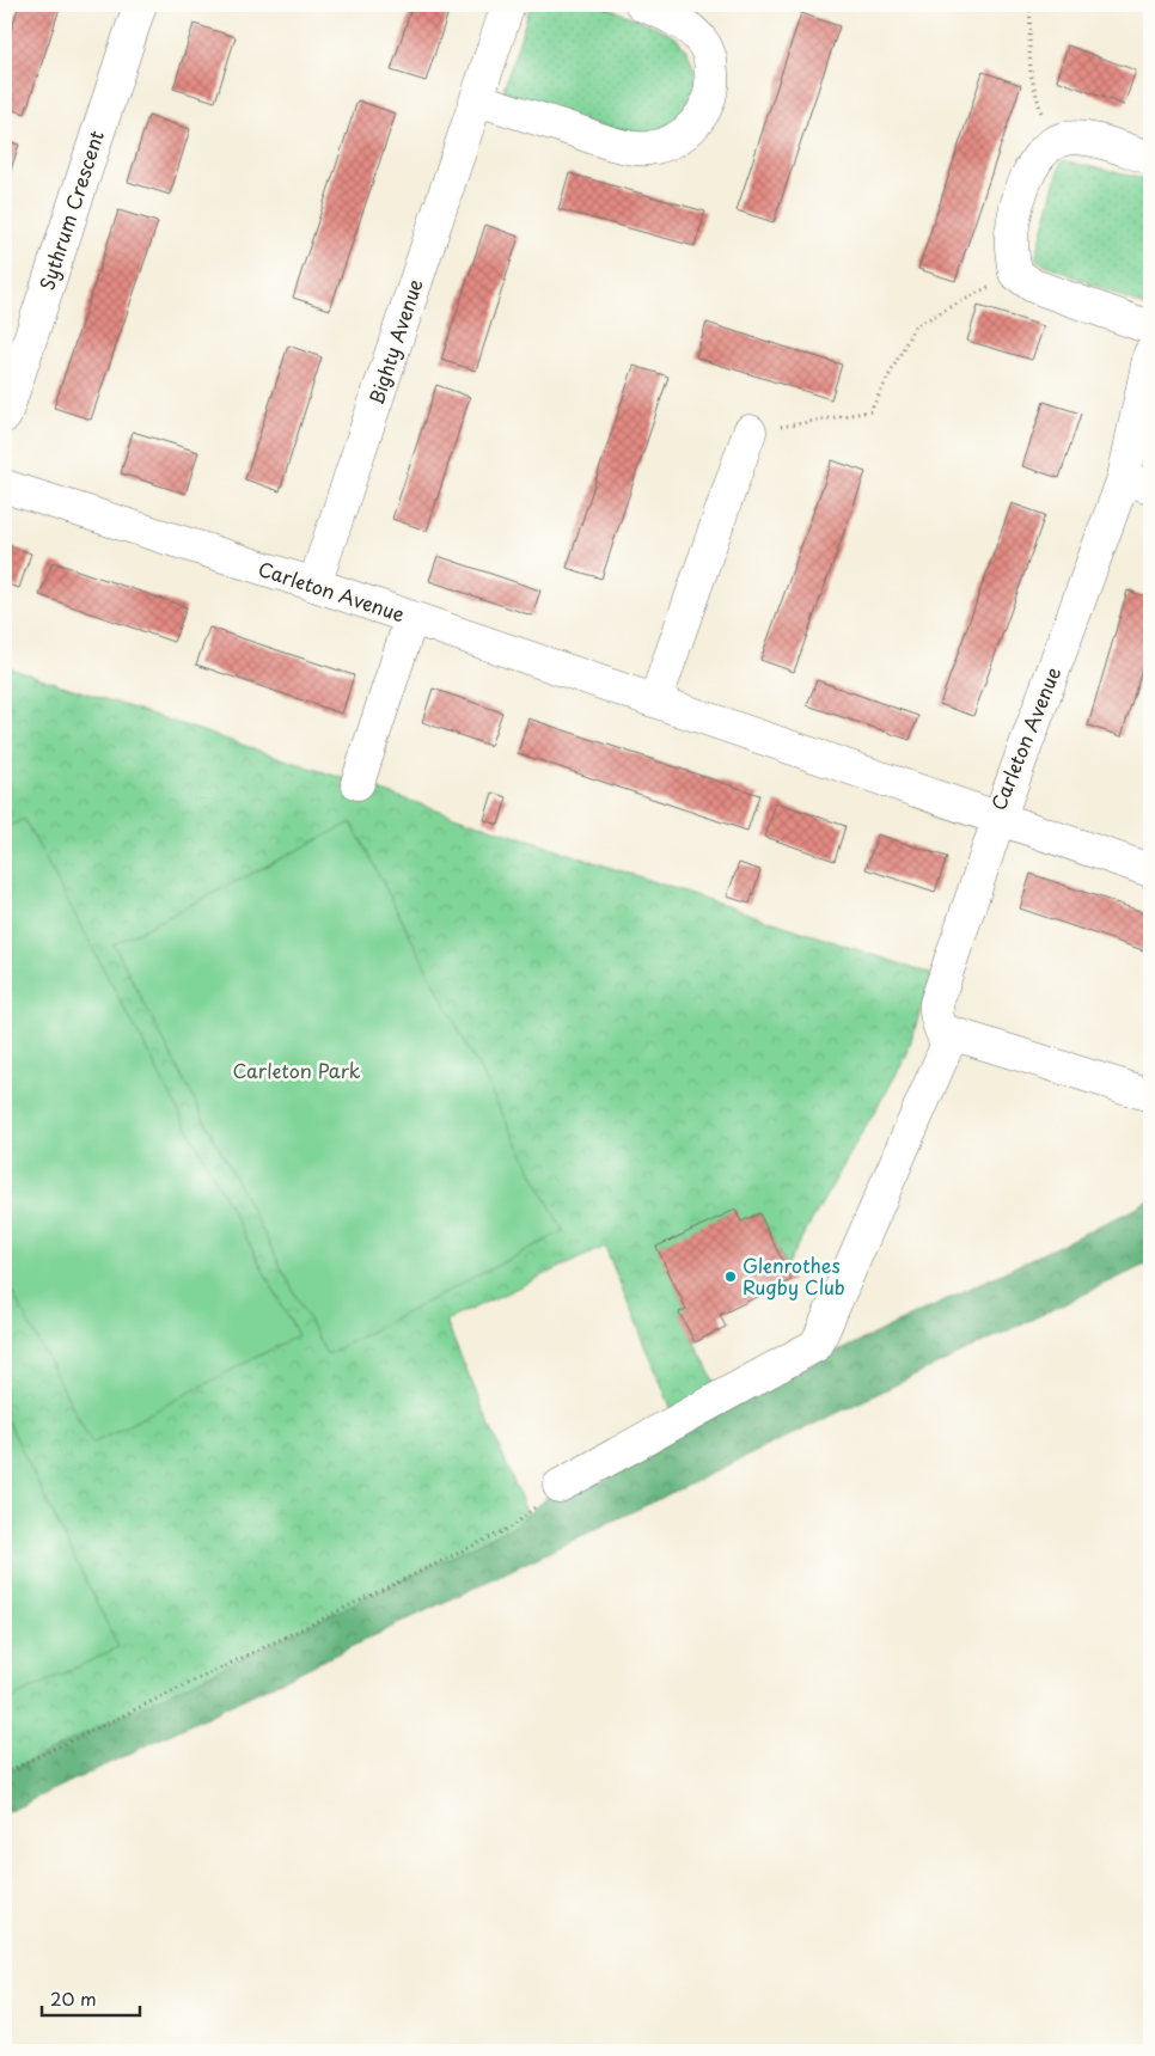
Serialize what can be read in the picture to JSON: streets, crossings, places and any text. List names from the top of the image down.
{
  "streets": {
    "street": ["Sythrum Crescent", "Bighty Avenue", "Carleton Avenue"]
  },
  "crossings": [
    ["Bighty Avenue", "Carleton Avenue"]
  ],
  "parks": ["Carleton Park"],
  "places": ["Glenrothes Rugby Club"],
  "scale_bar": "20 m"
}
